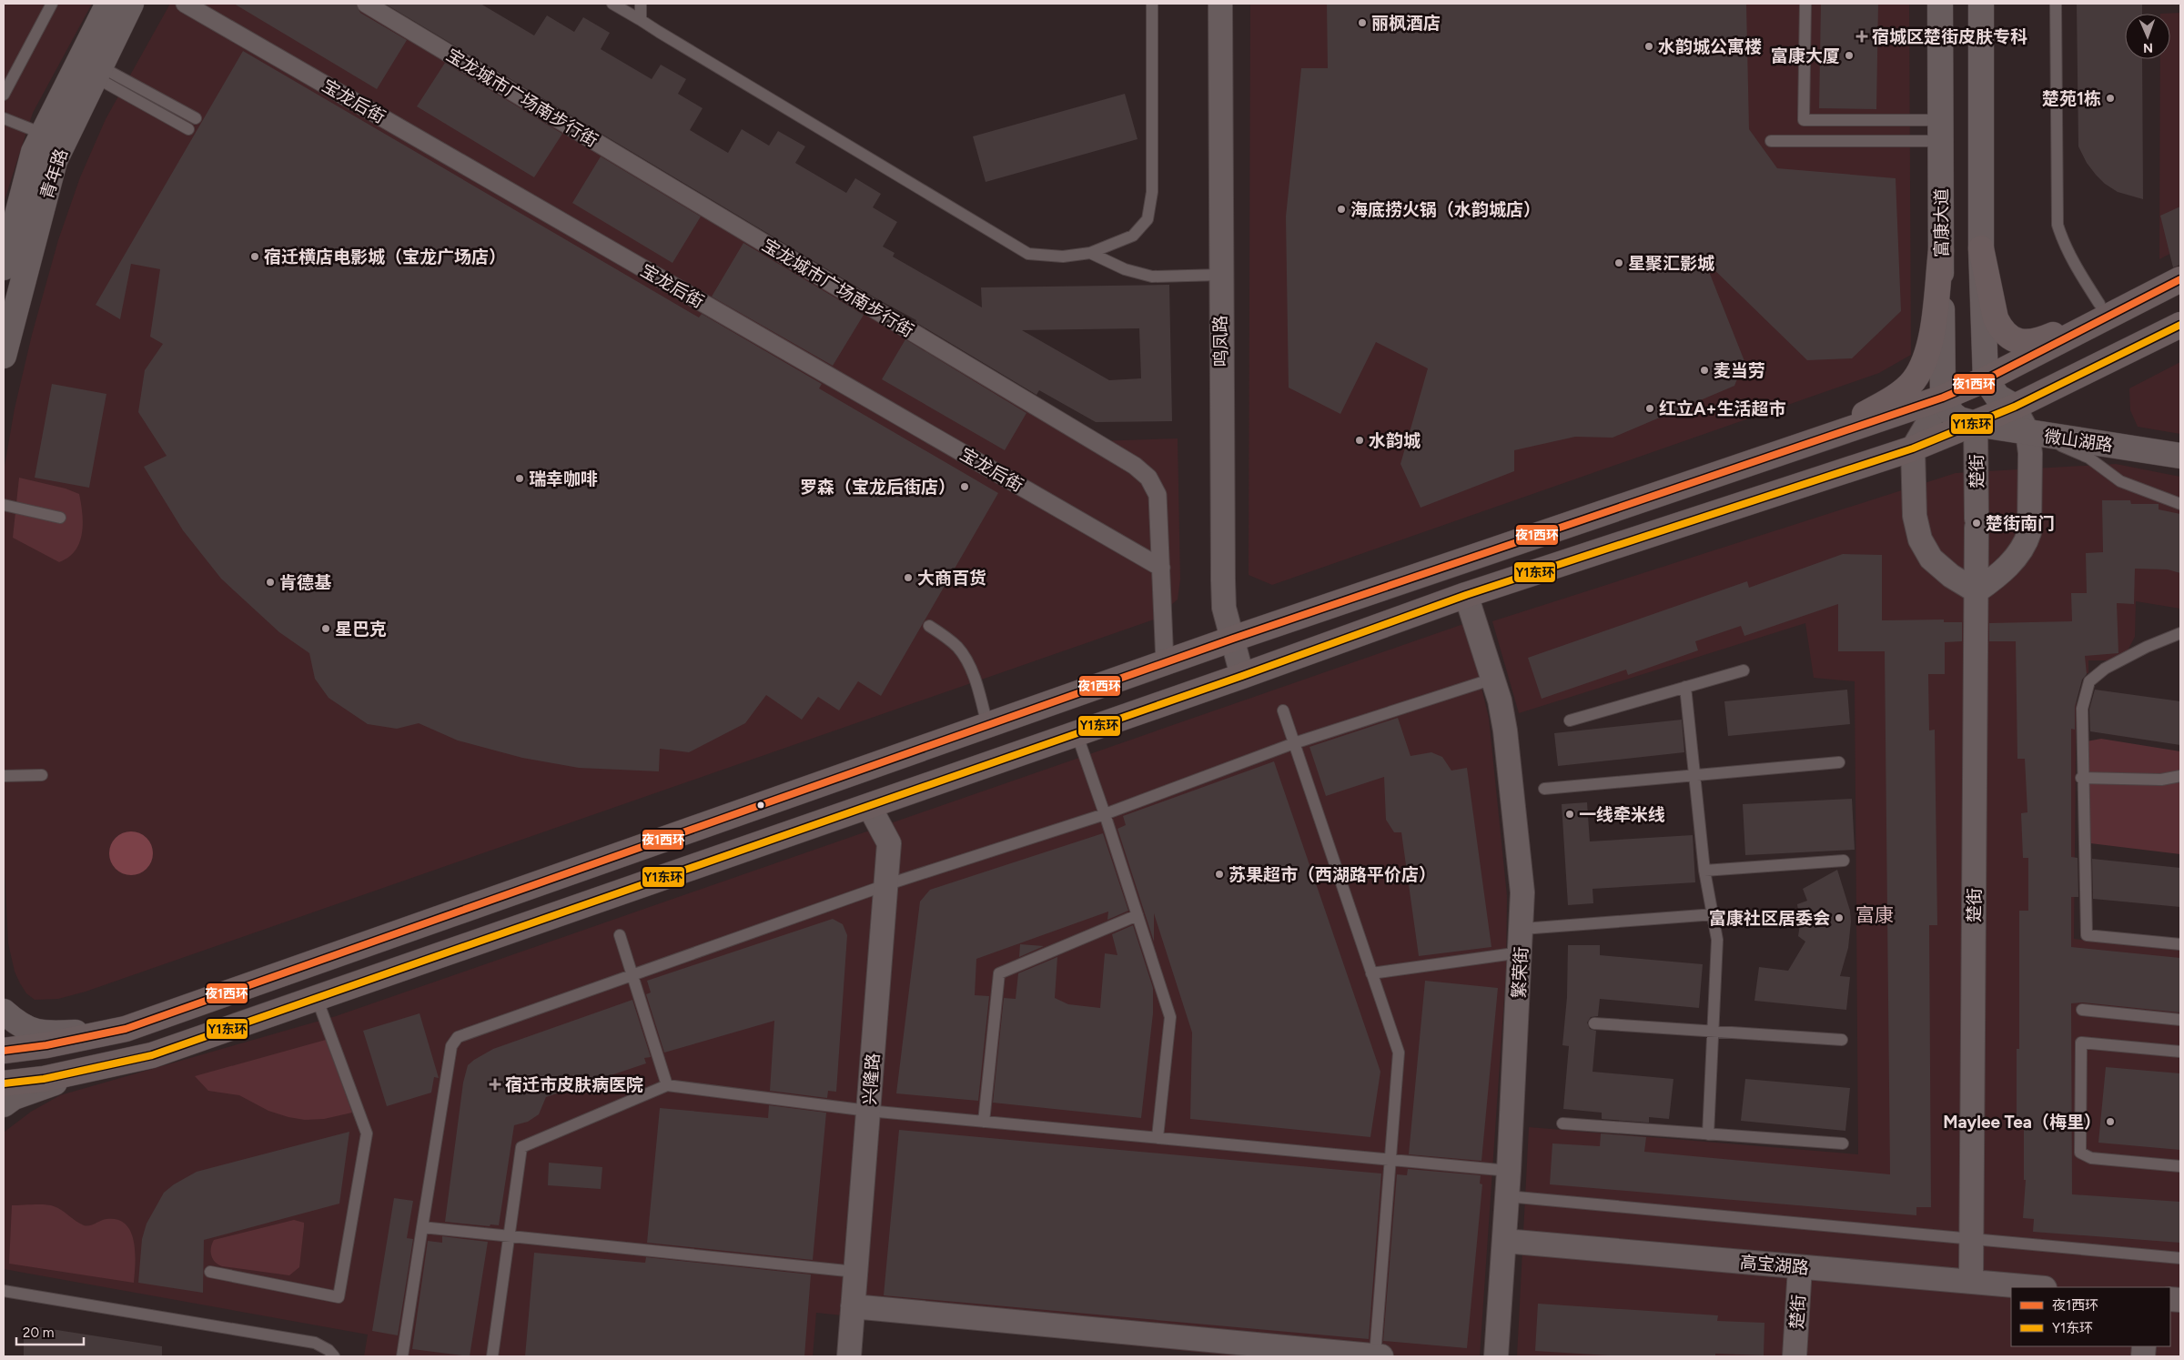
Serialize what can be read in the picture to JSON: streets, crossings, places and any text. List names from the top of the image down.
{
  "streets": {
    "street": [
      "宝龙城市广场南步行街",
      "宝龙后街",
      "青年路",
      "富康大道",
      "鸣凤路",
      "微山湖路",
      "楚街",
      "繁荣街",
      "兴隆路",
      "高宝湖路"
    ]
  },
  "crossings": [
    ["宝龙城市广场南步行街", "宝龙后街"],
    ["微山湖路", "楚街"],
    ["楚街", "高宝湖路"],
    ["繁荣街", "高宝湖路"]
  ],
  "districts": ["富康"],
  "places": {
    "other": [
      "丽枫酒店",
      "水韵城公寓楼",
      "富康大厦",
      "楚苑1栋",
      "海底捞火锅（水韵城店）",
      "宿迁横店电影城（宝龙广场店）",
      "星聚汇影城",
      "麦当劳",
      "红立A+生活超市",
      "水韵城",
      "瑞幸咖啡",
      "罗森（宝龙后街店）",
      "楚街南门",
      "大商百货",
      "肯德基",
      "星巴克",
      "一线牵米线",
      "苏果超市（西湖路平价店）",
      "富康社区居委会",
      "Maylee Tea（梅里）"
    ],
    "health": ["宿城区楚街皮肤专科", "宿迁市皮肤病医院"]
  },
  "lines": ["transit line 夜1西环", "transit line Y1东环"],
  "legend": ["夜1西环", "Y1东环"],
  "scale_bar": "20 m",
  "north": "bottom"
}
